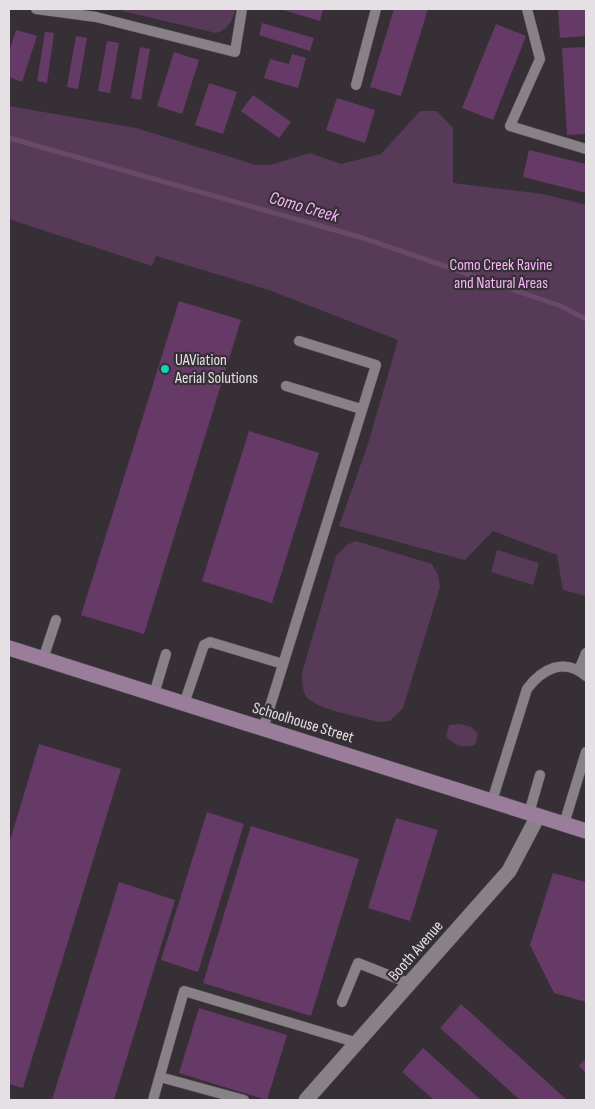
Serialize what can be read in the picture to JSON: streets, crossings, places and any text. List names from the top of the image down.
{
  "streets": {
    "main road": ["Schoolhouse Street"],
    "street": ["Booth Avenue"]
  },
  "crossings": [
    ["Schoolhouse Street", "Booth Avenue"]
  ],
  "water": ["Como Creek"],
  "parks": ["Como Creek Ravine and Natural Areas"],
  "places": ["UAViation Aerial Solutions"]
}
